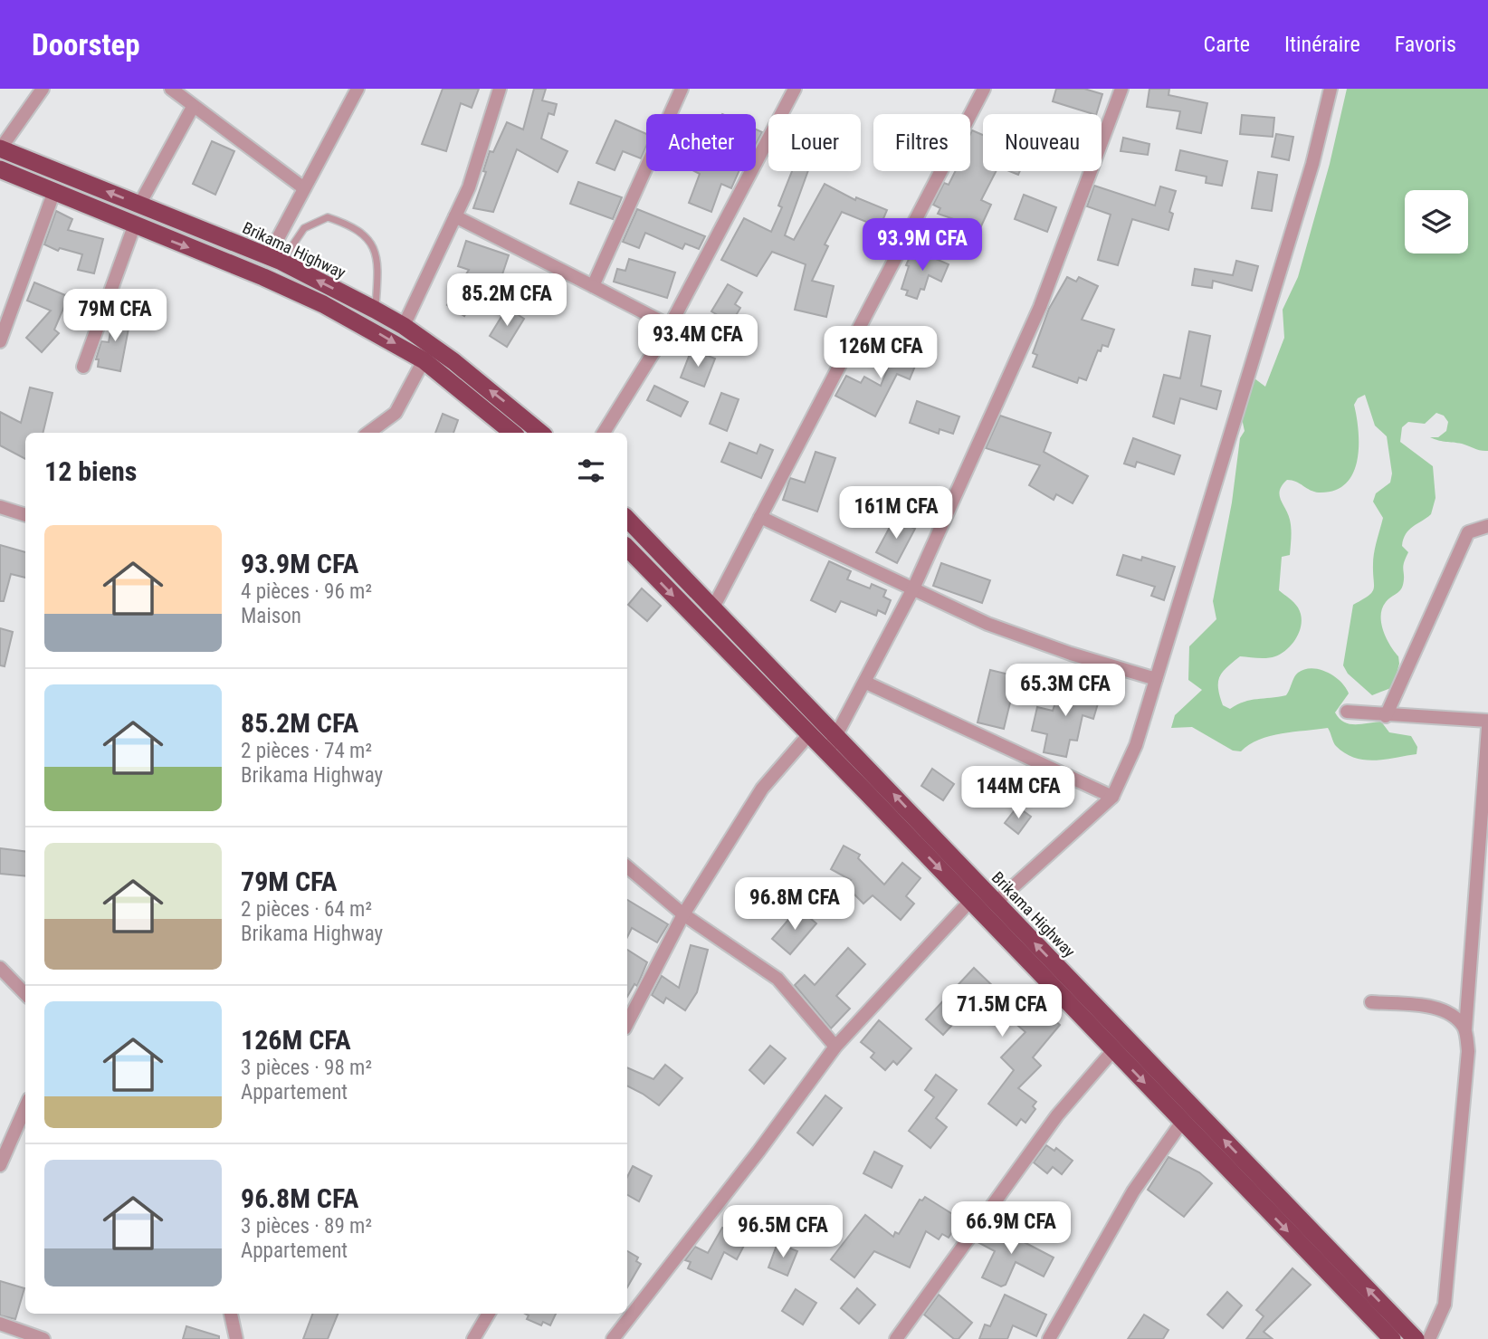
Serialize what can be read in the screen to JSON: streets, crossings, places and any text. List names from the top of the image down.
{
  "streets": {
    "highway": ["Brikama Highway"]
  },
  "page": {
    "header": "Doorstep",
    "nav": ["Carte", "Itinéraire", "Favoris"],
    "chip": [
      "Acheter",
      "Louer",
      "Filtres",
      "Nouveau"
    ],
    "price": [
      "93.9M CFA",
      "85.2M CFA",
      "79M CFA",
      "93.4M CFA",
      "126M CFA",
      "161M CFA",
      "65.3M CFA",
      "144M CFA",
      "96.8M CFA",
      "71.5M CFA",
      "66.9M CFA",
      "96.5M CFA"
    ],
    "heading": "12 biens",
    "list": [
      {
        "name": "93.9M CFA",
        "note": "4 pièces · 96 m² · Maison"
      },
      {
        "name": "85.2M CFA",
        "note": "2 pièces · 74 m² · Brikama Highway"
      },
      {
        "name": "79M CFA",
        "note": "2 pièces · 64 m² · Brikama Highway"
      },
      {
        "name": "126M CFA",
        "note": "3 pièces · 98 m² · Appartement"
      },
      {
        "name": "96.8M CFA",
        "note": "3 pièces · 89 m² · Appartement"
      }
    ]
  }
}
